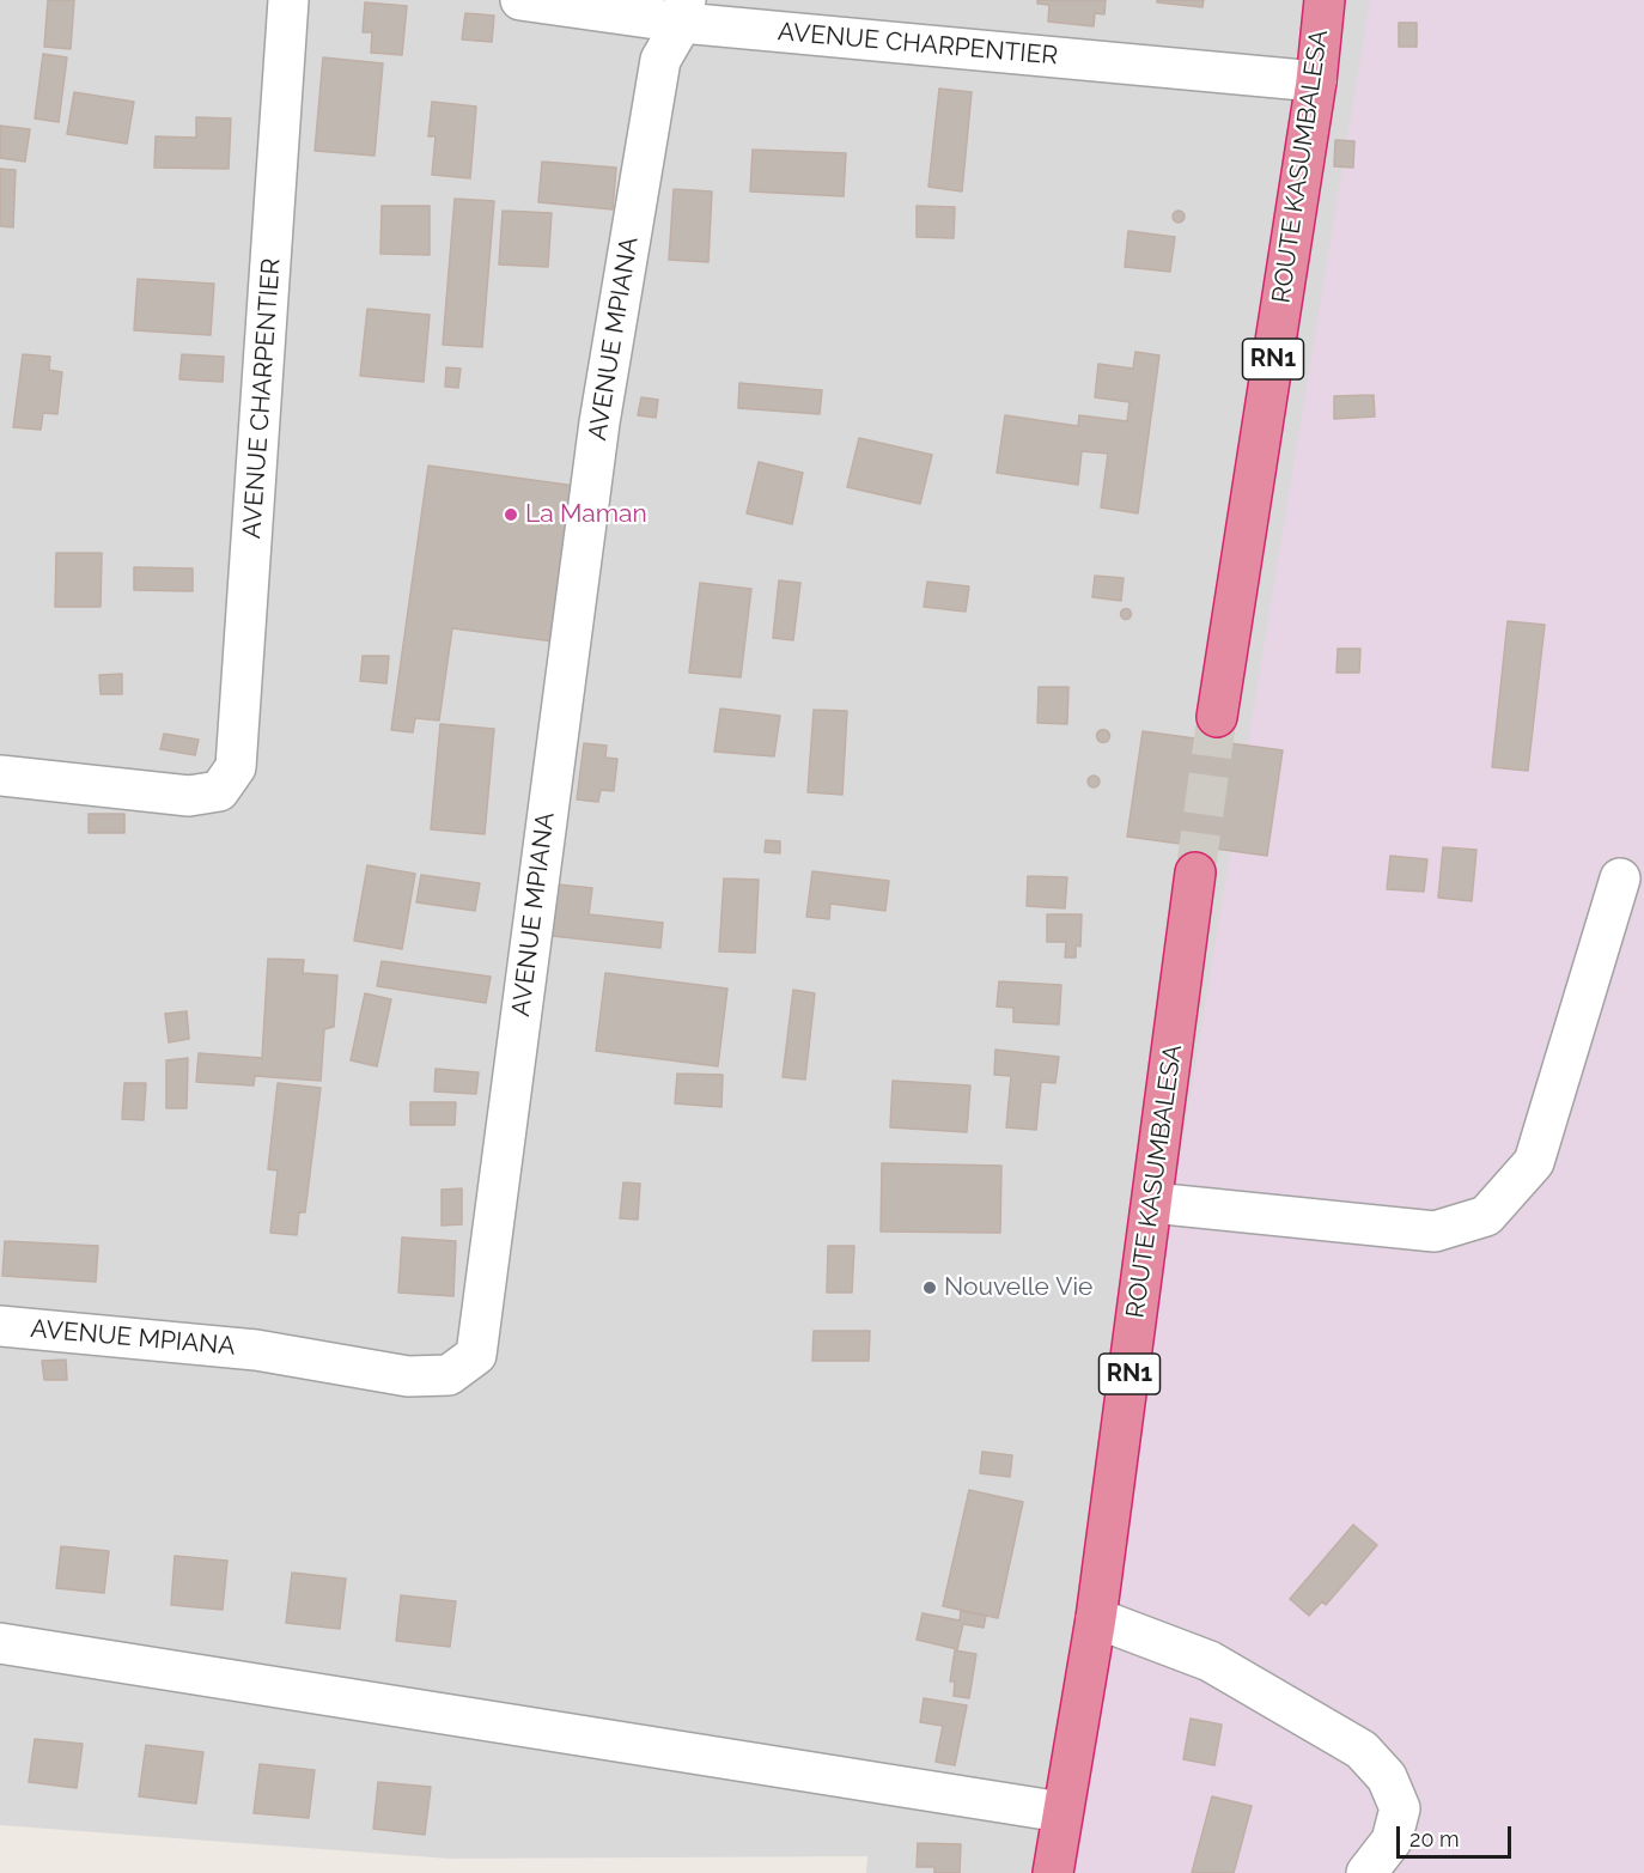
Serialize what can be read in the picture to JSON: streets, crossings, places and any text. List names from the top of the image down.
{
  "streets": {
    "highway": ["ROUTE KASUMBALESA", "RN1"],
    "street": ["AVENUE CHARPENTIER", "AVENUE MPIANA"]
  },
  "crossings": [
    ["AVENUE CHARPENTIER", "ROUTE KASUMBALESA"],
    ["AVENUE CHARPENTIER", "AVENUE MPIANA"]
  ],
  "places": ["La Maman", "Nouvelle Vie"],
  "scale_bar": "20 m"
}
